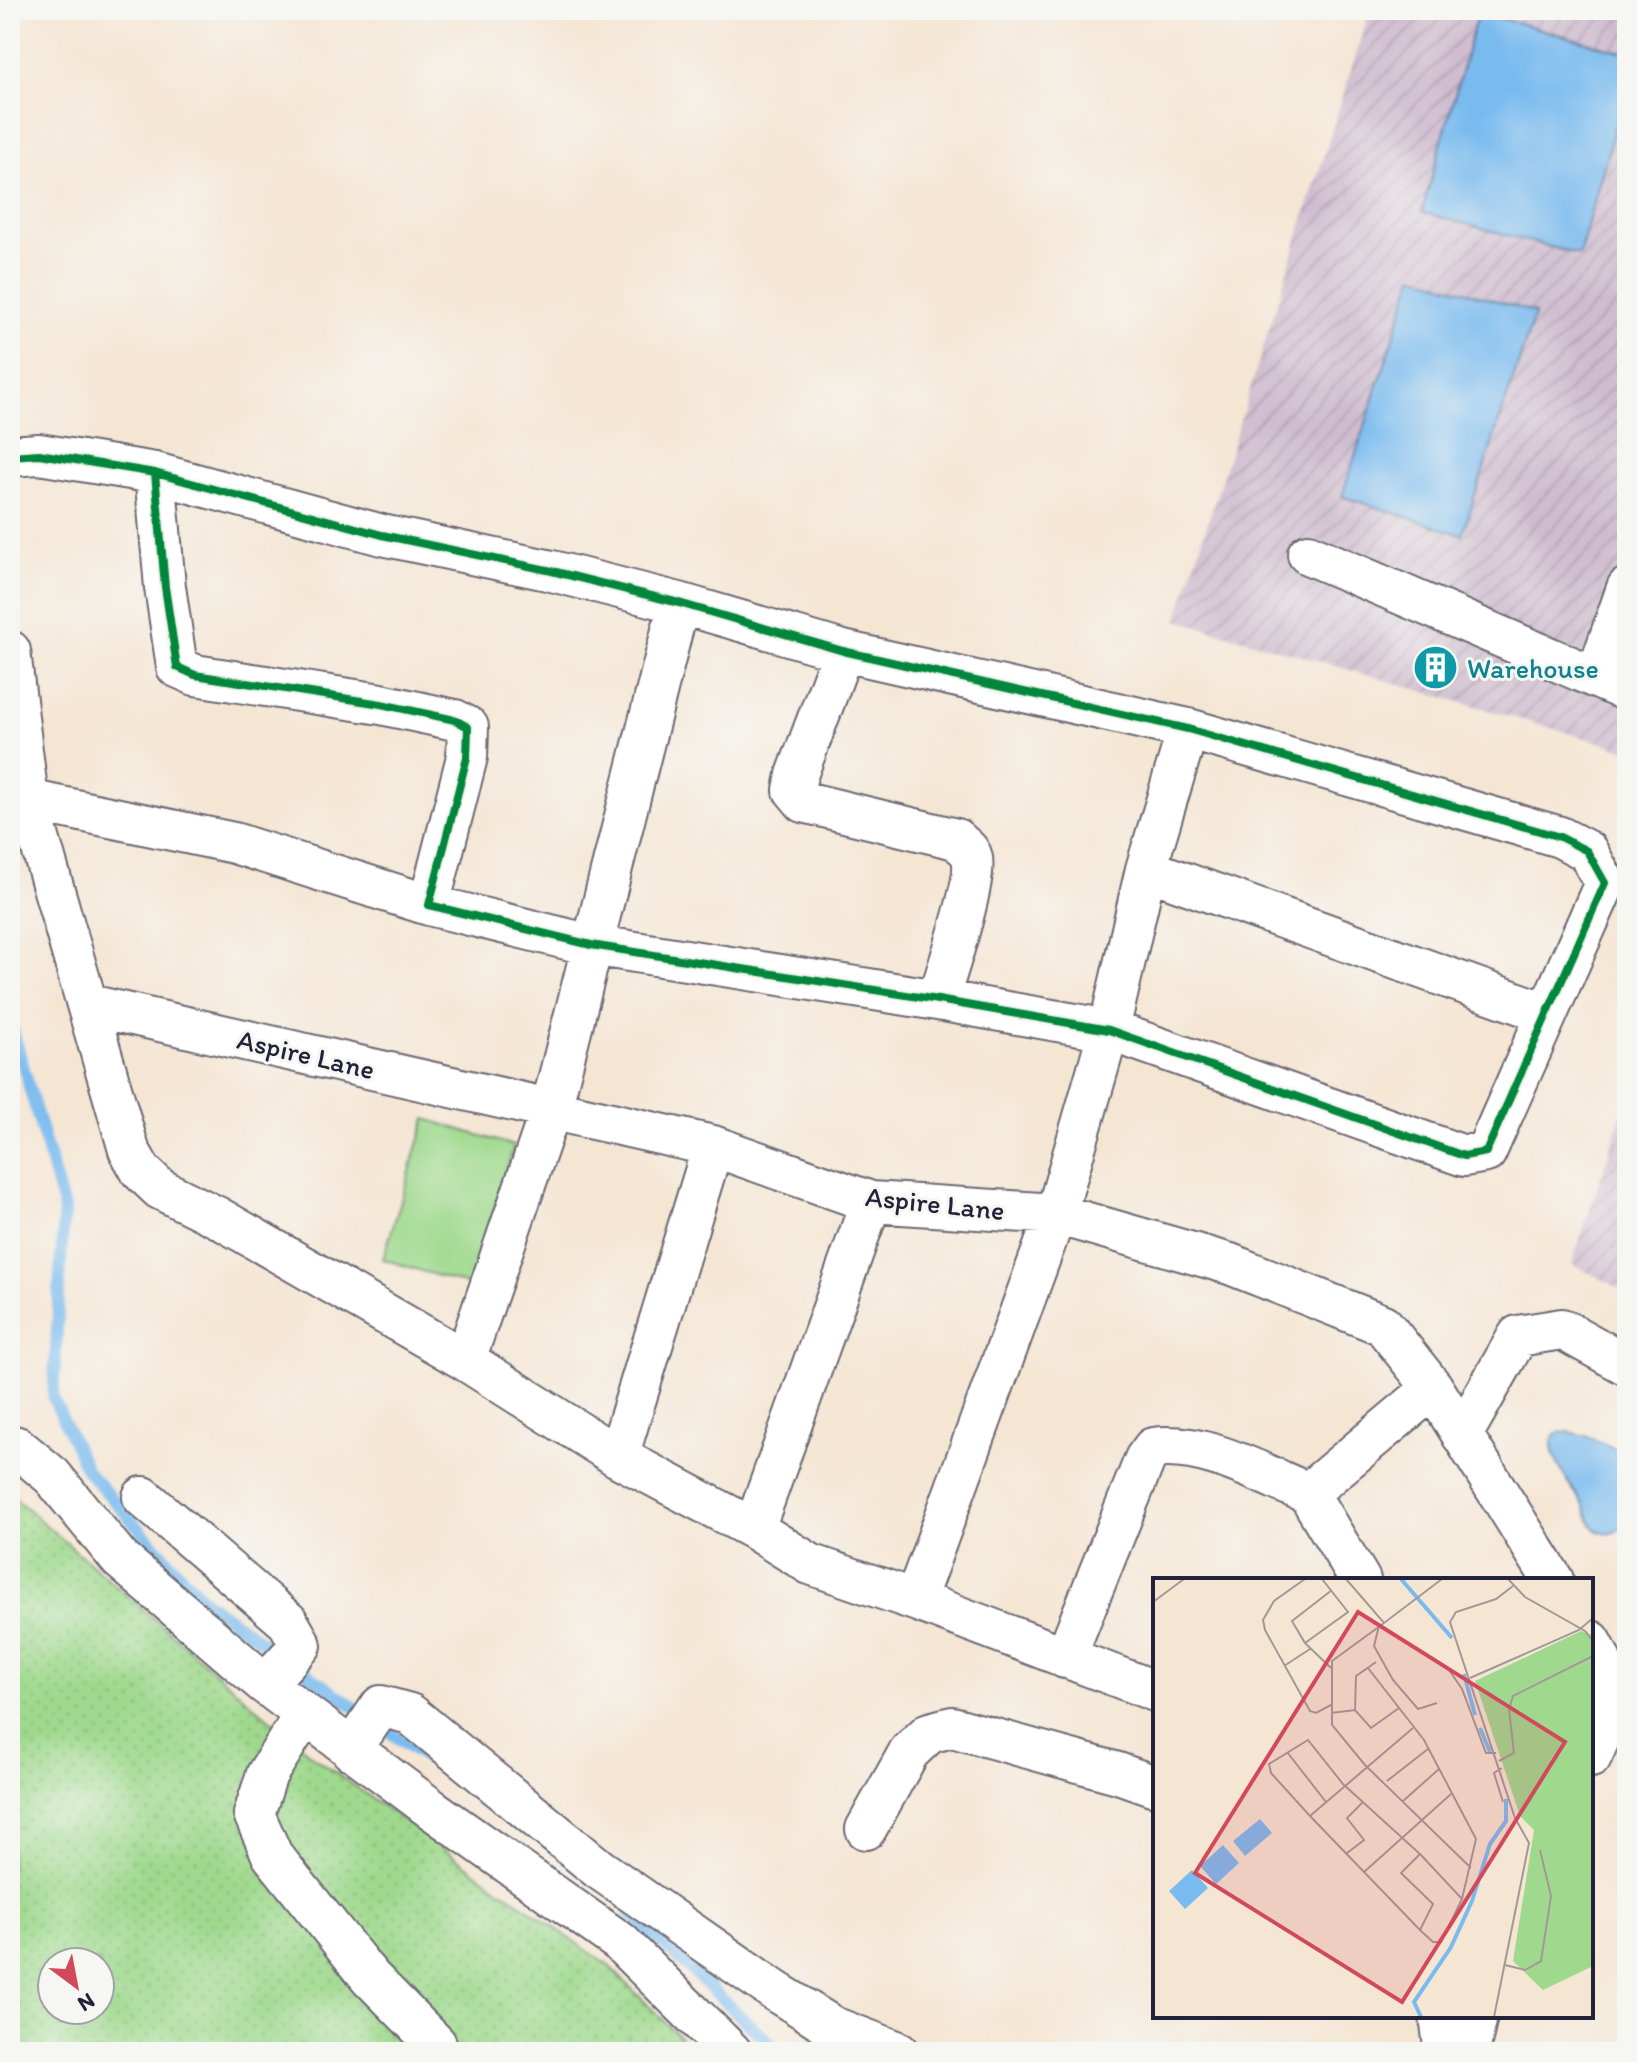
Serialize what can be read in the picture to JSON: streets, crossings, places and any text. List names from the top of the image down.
{
  "streets": {
    "street": ["Aspire Lane"]
  },
  "places": {
    "building": ["Warehouse"]
  },
  "north": "bottom right"
}
